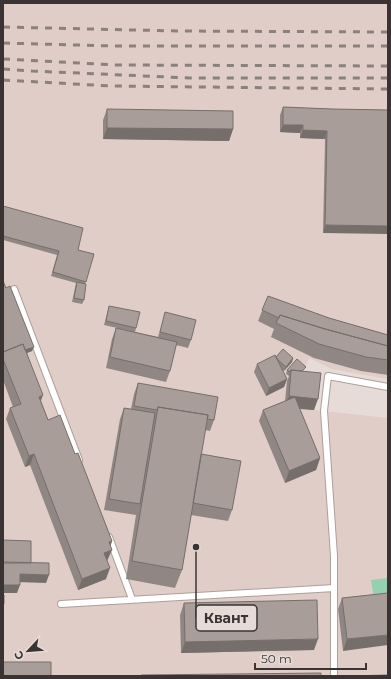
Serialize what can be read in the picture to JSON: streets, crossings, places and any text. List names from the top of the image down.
{
  "places": ["Квант"],
  "scale_bar": "50 m",
  "north": "bottom left"
}
